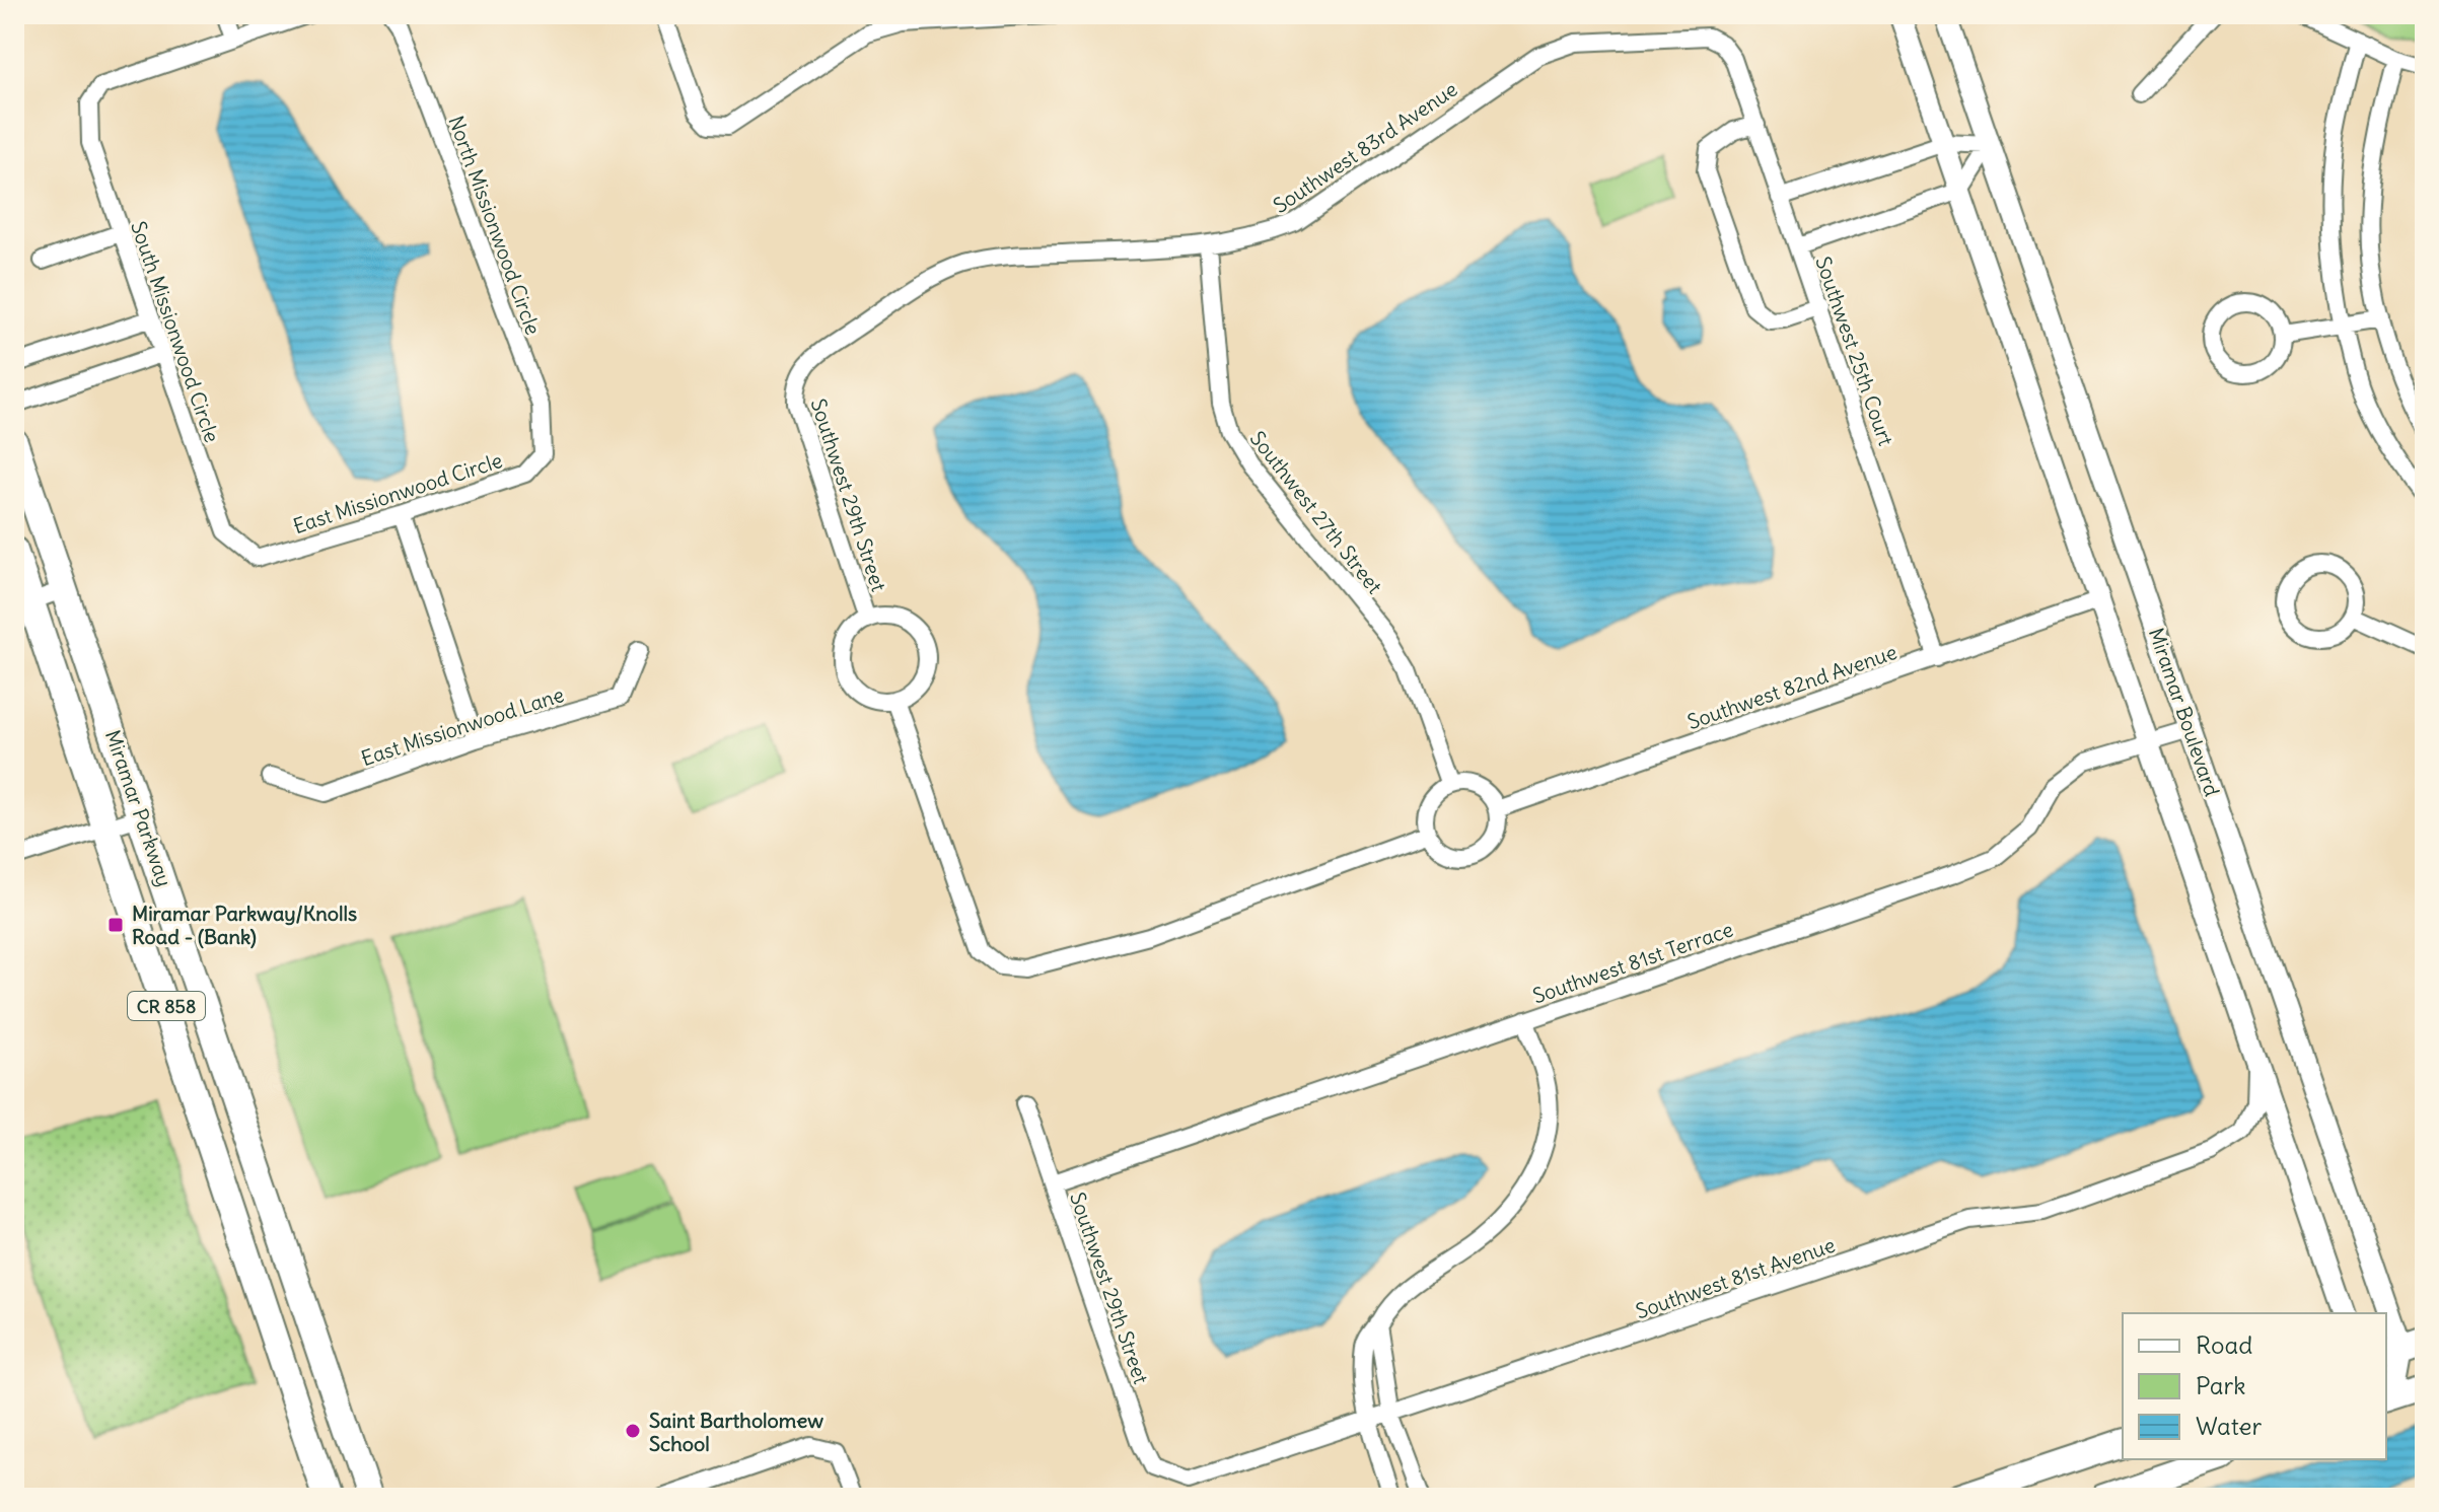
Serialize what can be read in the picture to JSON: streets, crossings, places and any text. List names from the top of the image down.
{
  "streets": {
    "main road": ["Miramar Parkway", "CR 858"],
    "street": [
      "Southwest 83rd Avenue",
      "North Missionwood Circle",
      "South Missionwood Circle",
      "Southwest 25th Court",
      "East Missionwood Circle",
      "Southwest 29th Street",
      "Southwest 27th Street",
      "Southwest 82nd Avenue",
      "Miramar Boulevard",
      "East Missionwood Lane",
      "Southwest 81st Terrace",
      "Southwest 81st Avenue"
    ]
  },
  "crossings": [
    ["Southwest 83rd Avenue", "Southwest 25th Court"],
    ["Southwest 83rd Avenue", "Southwest 29th Street"],
    ["Southwest 83rd Avenue", "Southwest 27th Street"],
    ["North Missionwood Circle", "East Missionwood Circle"],
    ["South Missionwood Circle", "East Missionwood Circle"],
    ["Southwest 25th Court", "Southwest 82nd Avenue"],
    ["Southwest 29th Street", "Southwest 81st Terrace"],
    ["Southwest 29th Street", "Southwest 81st Avenue"],
    ["Southwest 27th Street", "Southwest 82nd Avenue"],
    ["Miramar Boulevard", "Southwest 81st Terrace"]
  ],
  "places": {
    "transit": ["Miramar Parkway/Knolls Road - (Bank)"],
    "other": ["Saint Bartholomew School"]
  },
  "legend": ["Road", "Park", "Water"]
}
